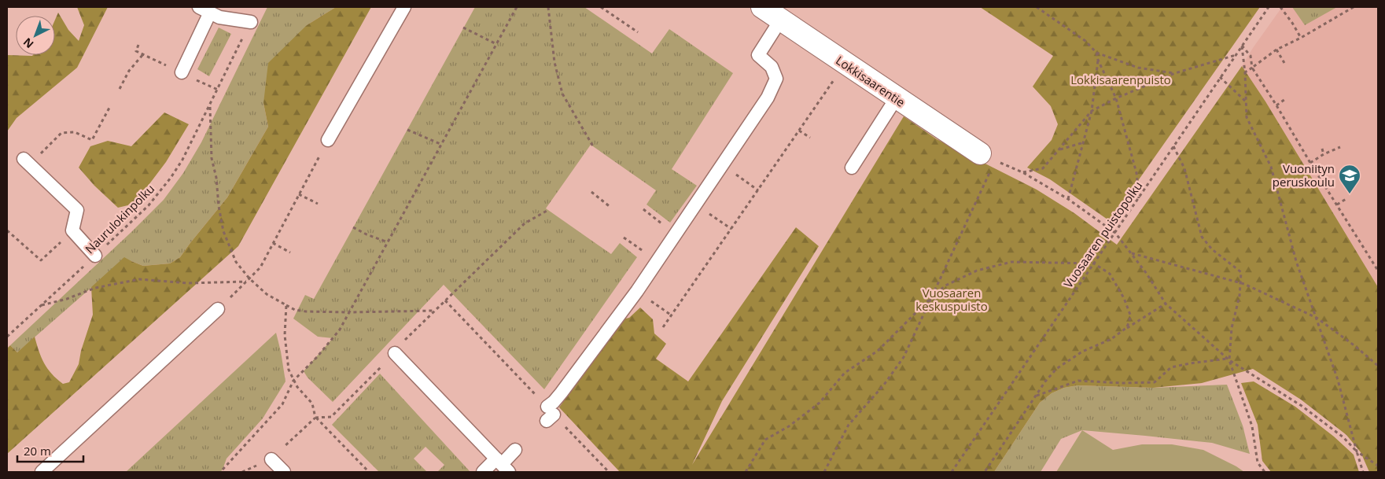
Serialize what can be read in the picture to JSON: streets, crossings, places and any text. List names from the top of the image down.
{
  "streets": {
    "street": ["Lokkisaarentie"],
    "path": ["Naurulokinpolku", "Vuosaaren puistopolku"]
  },
  "parks": ["Lokkisaarenpuisto", "Vuosaaren keskuspuisto"],
  "places": {
    "school or university": ["Vuoniityn peruskoulu"]
  },
  "scale_bar": "20 m",
  "north": "bottom left"
}
